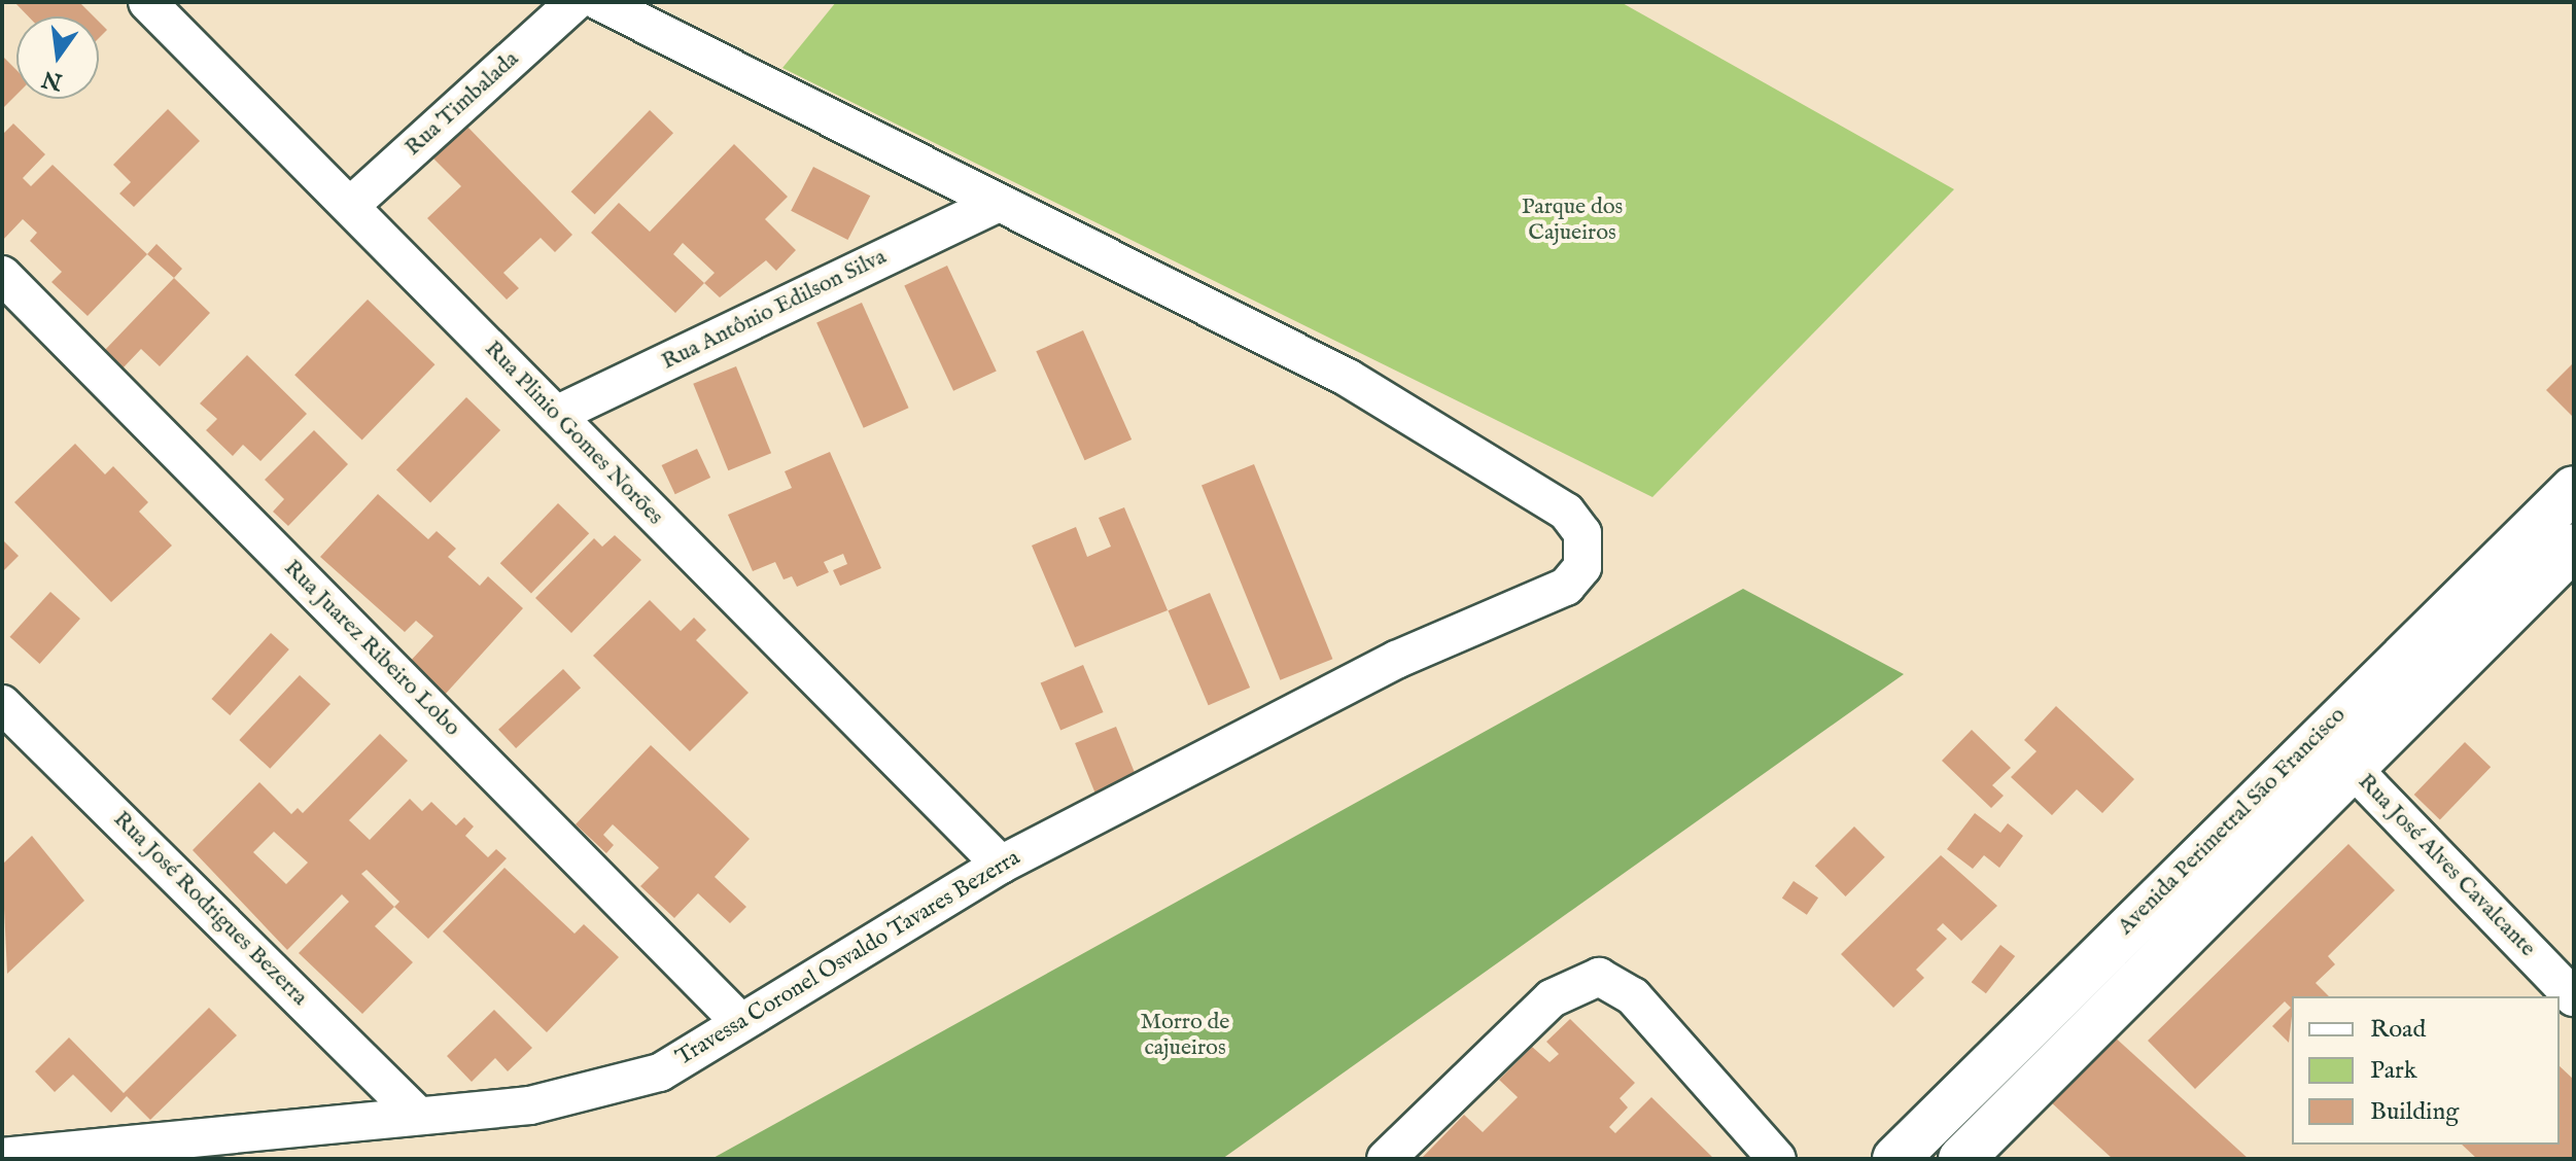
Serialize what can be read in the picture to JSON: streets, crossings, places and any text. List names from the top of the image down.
{
  "streets": {
    "main road": ["Avenida Perimetral São Francisco"],
    "street": [
      "Rua Timbalada",
      "Rua Antônio Edilson Silva",
      "Rua Plinio Gomes Norões",
      "Rua Juarez Ribeiro Lobo",
      "Rua José Alves Cavalcante",
      "Rua José Rodrigues Bezerra",
      "Travessa Coronel Osvaldo Tavares Bezerra"
    ]
  },
  "crossings": [
    ["Rua Timbalada", "Rua Plinio Gomes Norões"],
    ["Rua Antônio Edilson Silva", "Rua Plinio Gomes Norões"],
    ["Rua Antônio Edilson Silva", "Travessa Coronel Osvaldo Tavares Bezerra"],
    ["Rua Plinio Gomes Norões", "Travessa Coronel Osvaldo Tavares Bezerra"],
    ["Rua Juarez Ribeiro Lobo", "Travessa Coronel Osvaldo Tavares Bezerra"],
    ["Avenida Perimetral São Francisco", "Rua José Alves Cavalcante"],
    ["Rua José Rodrigues Bezerra", "Travessa Coronel Osvaldo Tavares Bezerra"]
  ],
  "parks": ["Parque dos Cajueiros", "Morro de cajueiros"],
  "legend": ["Road", "Park", "Building"],
  "north": "bottom"
}
